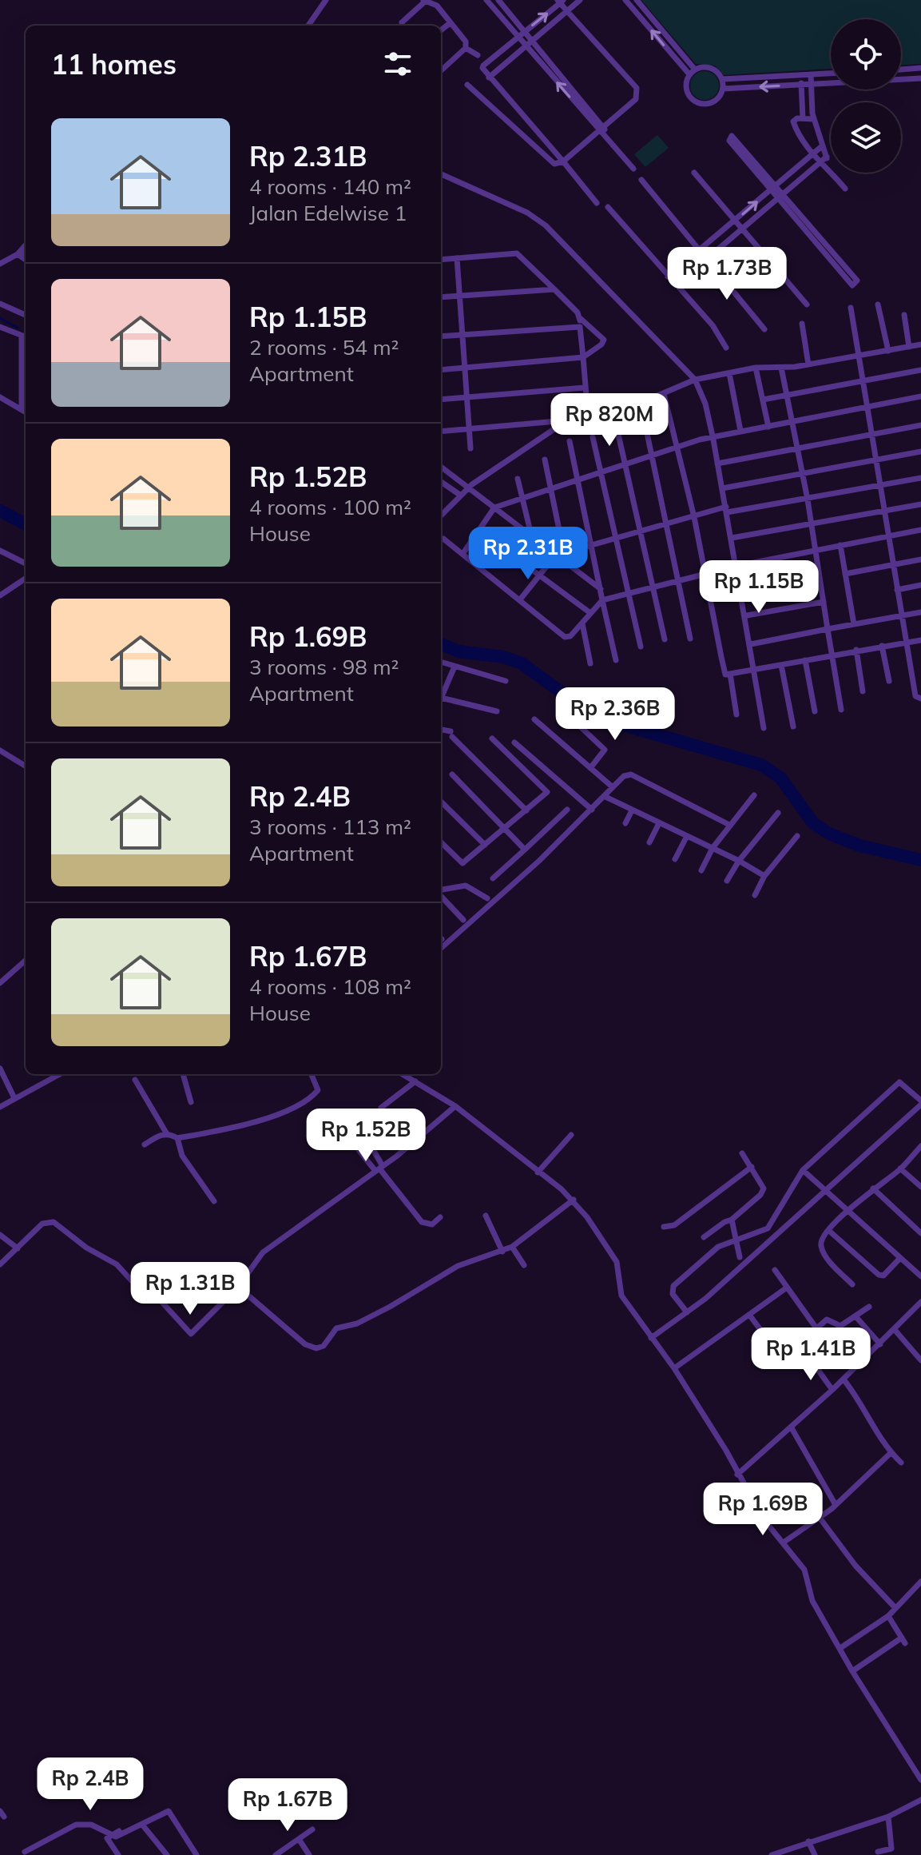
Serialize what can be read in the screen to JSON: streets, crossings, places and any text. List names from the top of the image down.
{
  "page": {
    "heading": "11 homes",
    "list": [
      {
        "name": "Rp 2.31B",
        "note": "4 rooms · 140 m² · Jalan Edelwise 1"
      },
      {
        "name": "Rp 1.15B",
        "note": "2 rooms · 54 m² · Apartment"
      },
      {
        "name": "Rp 1.52B",
        "note": "4 rooms · 100 m² · House"
      },
      {
        "name": "Rp 1.69B",
        "note": "3 rooms · 98 m² · Apartment"
      },
      {
        "name": "Rp 2.4B",
        "note": "3 rooms · 113 m² · Apartment"
      },
      {
        "name": "Rp 1.67B",
        "note": "4 rooms · 108 m² · House"
      }
    ],
    "price": [
      "Rp 1.73B",
      "Rp 820M",
      "Rp 2.31B",
      "Rp 1.15B",
      "Rp 2.36B",
      "Rp 1.52B",
      "Rp 1.31B",
      "Rp 1.41B",
      "Rp 1.69B",
      "Rp 2.4B",
      "Rp 1.67B"
    ]
  }
}
